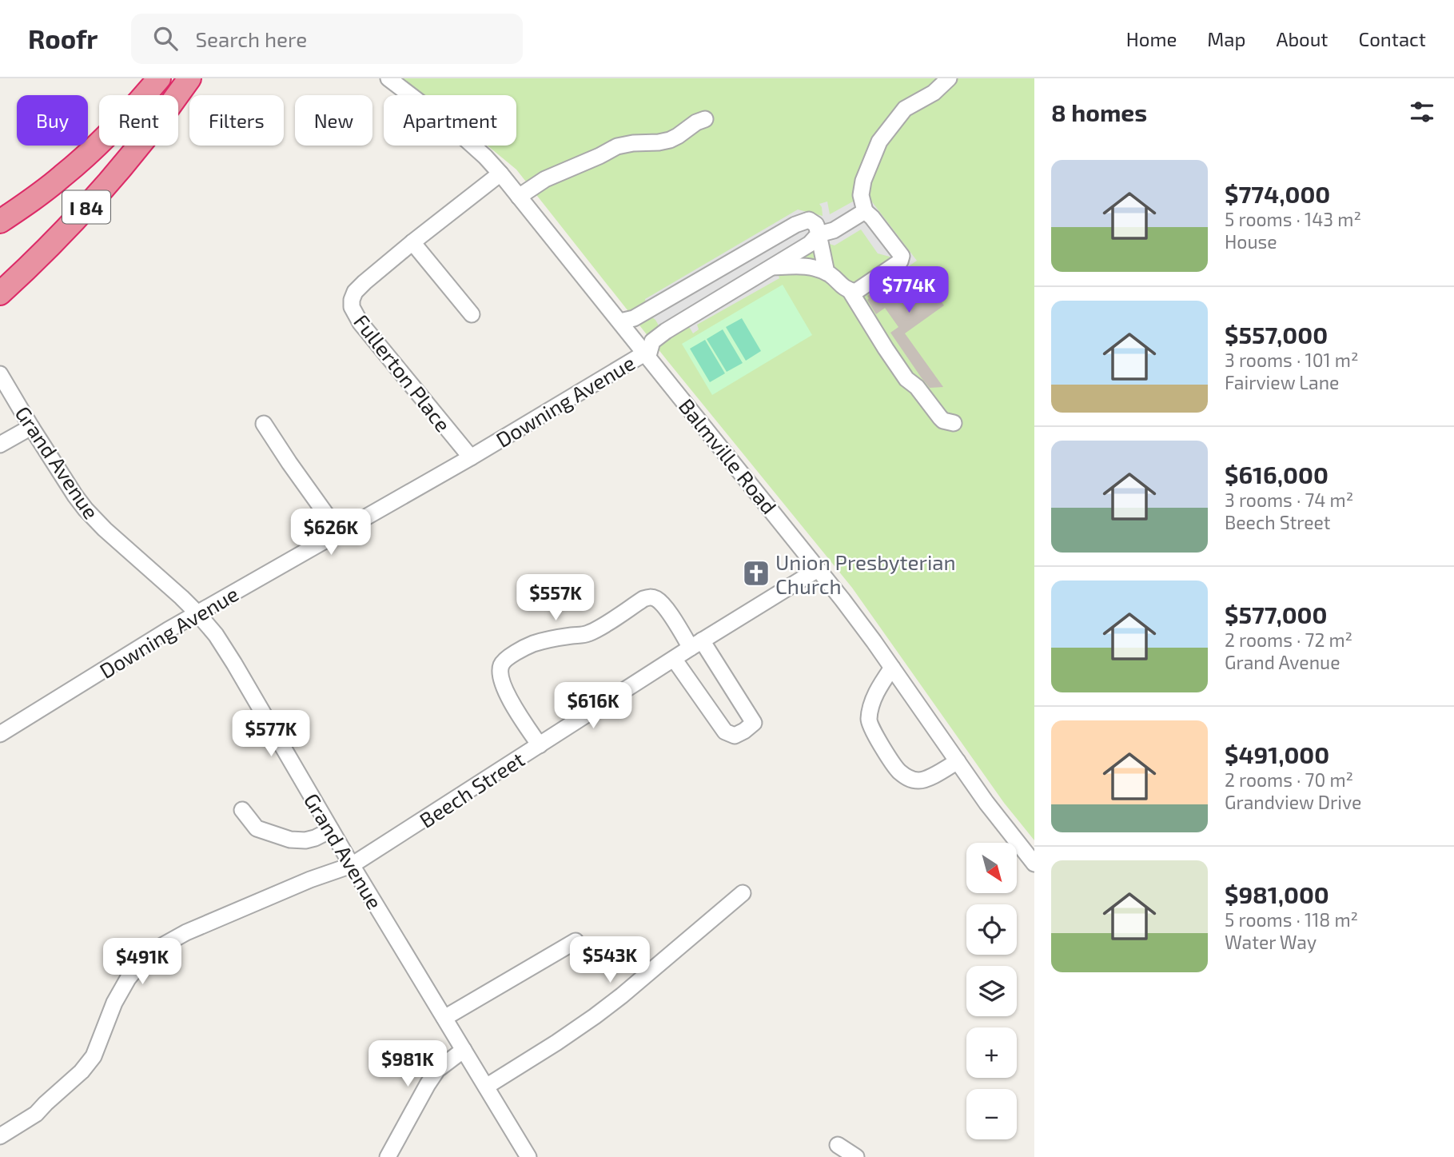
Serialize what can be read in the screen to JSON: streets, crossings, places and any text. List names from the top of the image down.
{
  "streets": {
    "highway": ["I 84"],
    "street": [
      "Fullerton Place",
      "Downing Avenue",
      "Balmville Road",
      "Grand Avenue",
      "Beech Street"
    ]
  },
  "crossings": [
    ["Fullerton Place", "Downing Avenue"],
    ["Fullerton Place", "Balmville Road"],
    ["Downing Avenue", "Balmville Road"],
    ["Downing Avenue", "Grand Avenue"],
    ["Balmville Road", "Beech Street"],
    ["Grand Avenue", "Beech Street"]
  ],
  "places": {
    "church": ["Union Presbyterian Church"]
  },
  "north": "bottom right",
  "page": {
    "header": "Roofr",
    "search": "Search here",
    "nav": [
      "Home",
      "Map",
      "About",
      "Contact"
    ],
    "heading": "8 homes",
    "chip": [
      "Buy",
      "Rent",
      "Filters",
      "New",
      "Apartment"
    ],
    "list": [
      {
        "name": "$774,000",
        "note": "5 rooms · 143 m² · House"
      },
      {
        "name": "$557,000",
        "note": "3 rooms · 101 m² · Fairview Lane"
      },
      {
        "name": "$616,000",
        "note": "3 rooms · 74 m² · Beech Street"
      },
      {
        "name": "$577,000",
        "note": "2 rooms · 72 m² · Grand Avenue"
      },
      {
        "name": "$491,000",
        "note": "2 rooms · 70 m² · Grandview Drive"
      },
      {
        "name": "$981,000",
        "note": "5 rooms · 118 m² · Water Way"
      }
    ],
    "price": [
      "$774K",
      "$626K",
      "$557K",
      "$616K",
      "$577K",
      "$543K",
      "$491K",
      "$981K"
    ],
    "map_buttons": ["+", "−"]
  }
}
